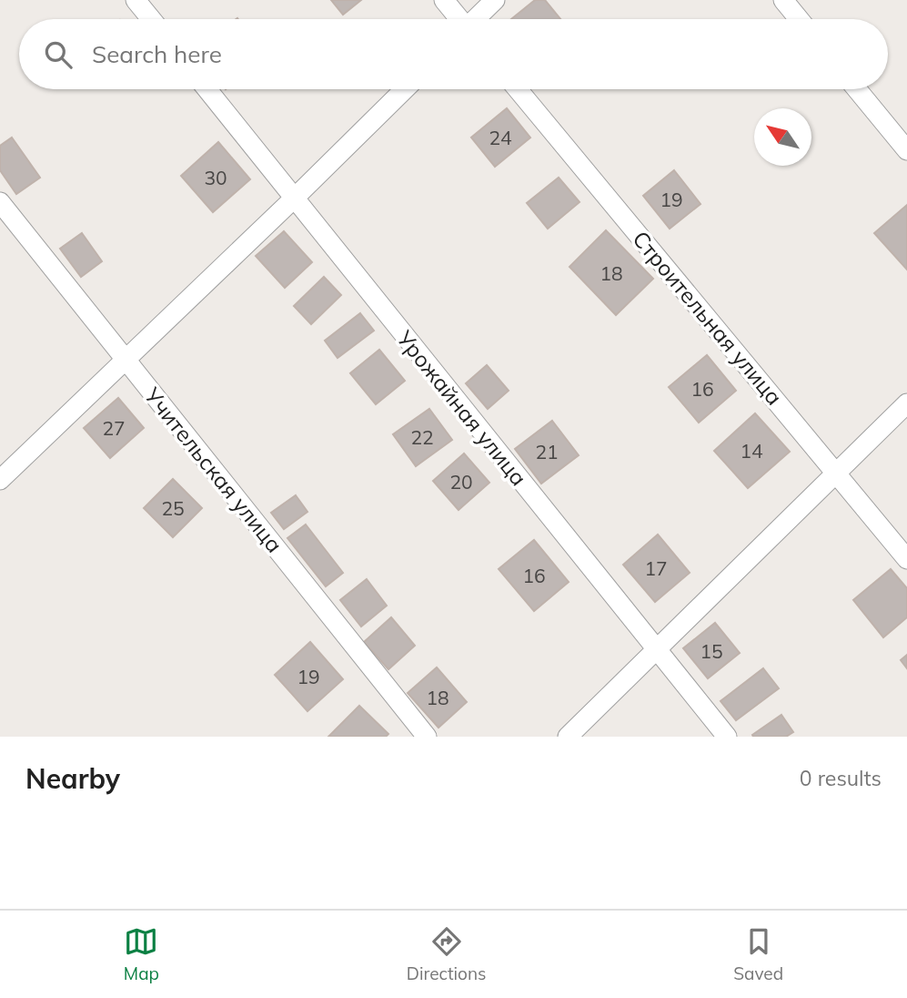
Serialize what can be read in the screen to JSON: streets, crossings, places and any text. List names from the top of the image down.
{
  "streets": {
    "street": ["Строительная улица", "Урожайная улица", "Учительская улица"]
  },
  "house_numbers": [
    "24",
    "30",
    "19",
    "18",
    "16",
    "27",
    "22",
    "14",
    "21",
    "20",
    "25",
    "17",
    "16",
    "15",
    "19",
    "18"
  ],
  "north": "top left",
  "page": {
    "search": "Search here",
    "heading": ["Nearby", "0 results"],
    "nav": ["Map", "Directions", "Saved"]
  }
}
